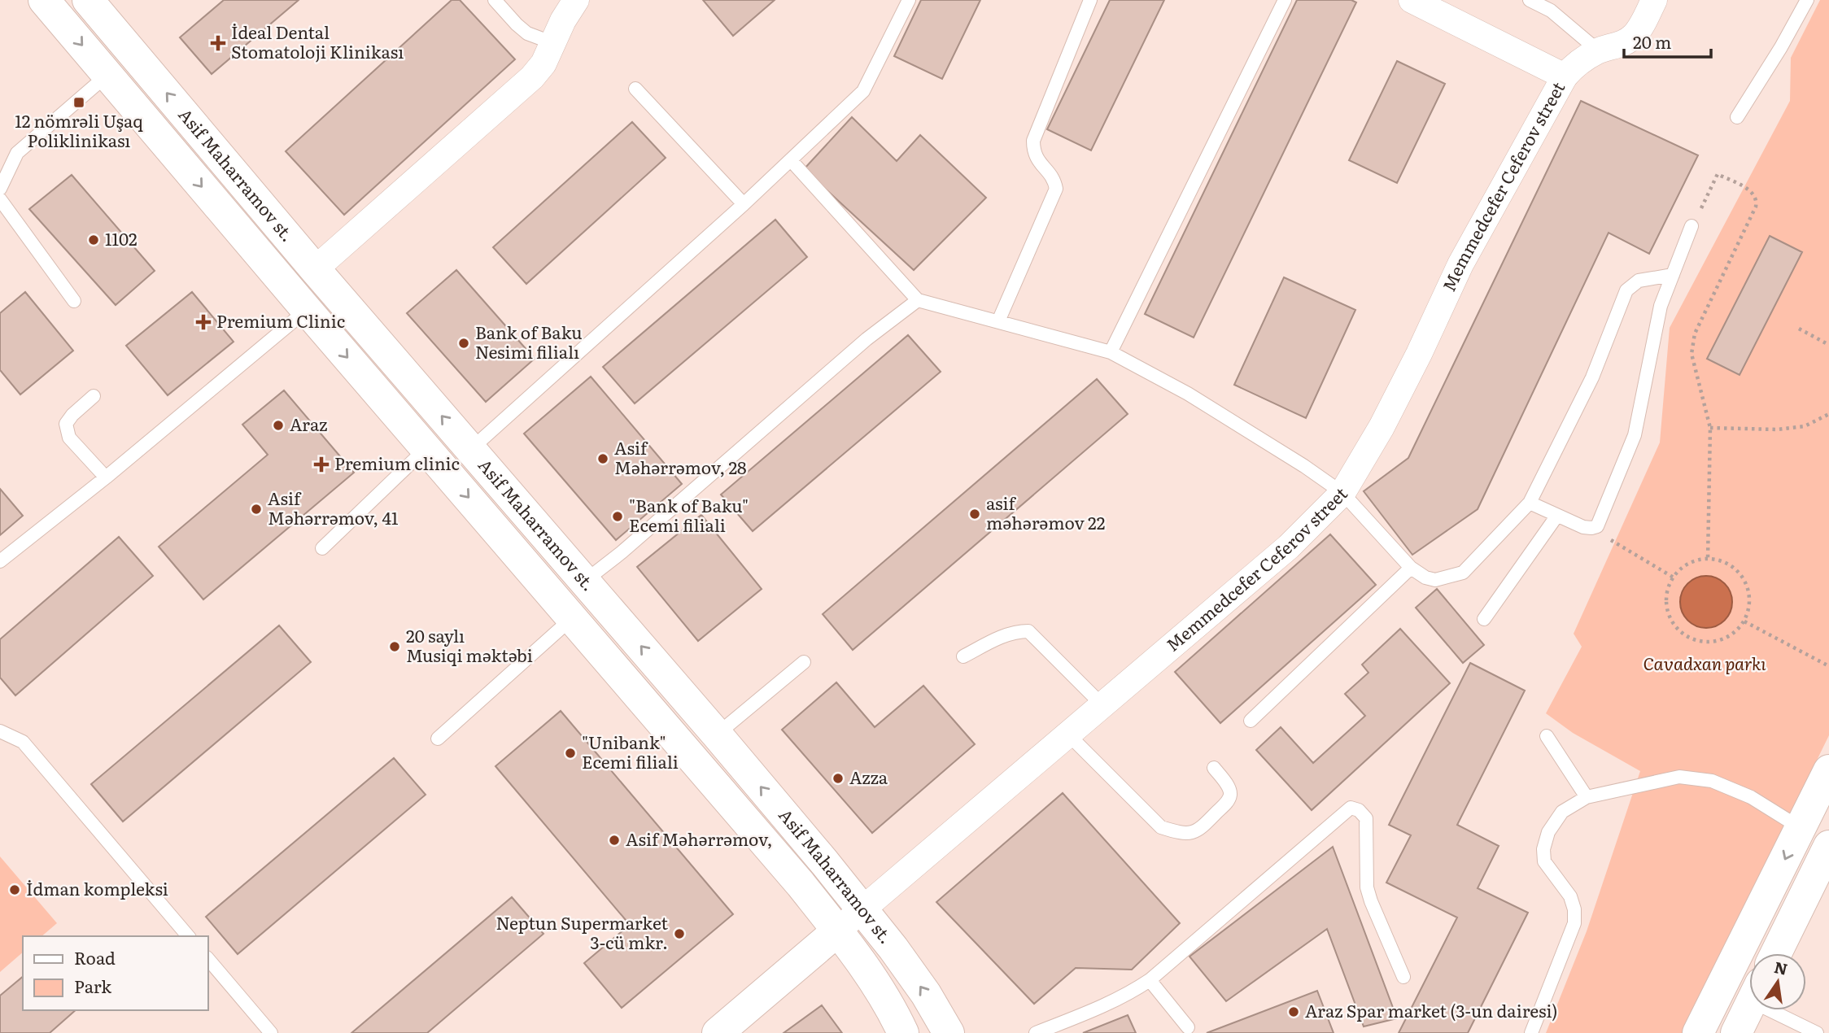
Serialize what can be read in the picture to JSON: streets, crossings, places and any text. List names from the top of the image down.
{
  "streets": {
    "main road": ["Asif Maharramov st.", "Memmedcefer Cefеrov street"]
  },
  "crossings": [
    ["Asif Maharramov st.", "Memmedcefer Cefеrov street"]
  ],
  "parks": ["Cavadxan parkı"],
  "places": {
    "health": ["İdeal Dental Stomatoloji Klinikası", "Premium Clinic", "Premium clinic"],
    "transit": ["12 nömrəli Uşaq Poliklinikası"],
    "other": [
      "1102",
      "Bank of Baku Nesimi filialı",
      "Araz",
      "Asif Məhərrəmov, 28",
      "Asif Məhərrəmov, 41",
      "asif məhərəmov 22",
      "\"Bank of Baku\" Ecemi filiali",
      "20 saylı Musiqi məktəbi",
      "\"Unibank\" Ecemi filiali",
      "Azza",
      "Asif Məhərrəmov,",
      "İdman kompleksi",
      "Neptun Supermarket 3-cü mkr.",
      "Araz Spar market (3-un dairesi)"
    ]
  },
  "legend": ["Road", "Park"],
  "scale_bar": "20 m",
  "north": "top"
}
